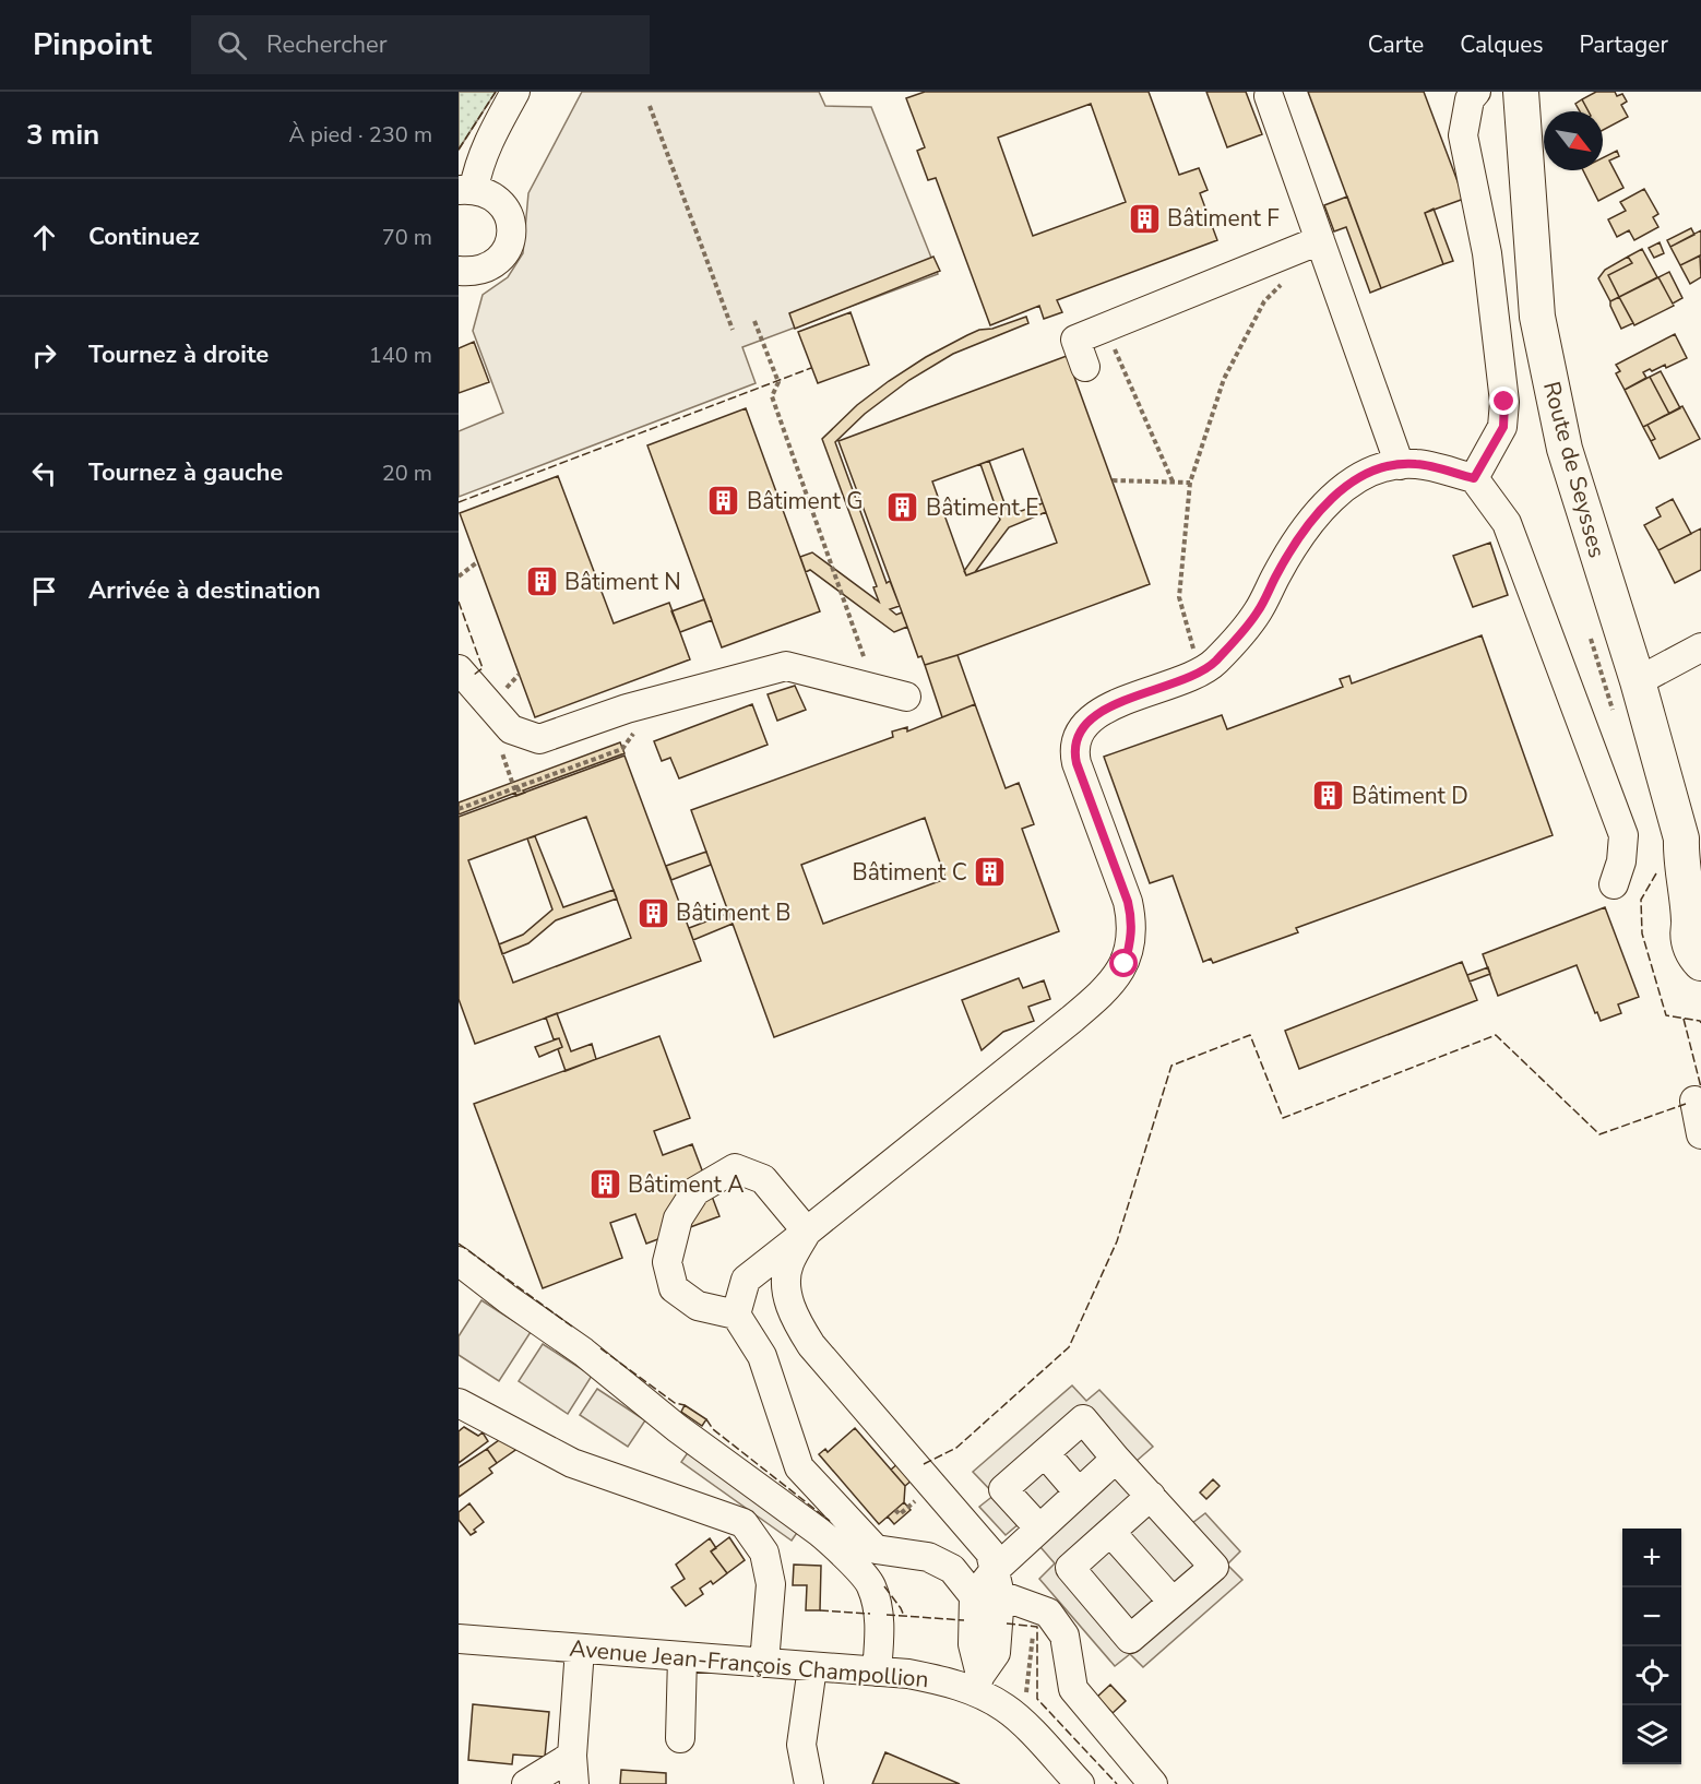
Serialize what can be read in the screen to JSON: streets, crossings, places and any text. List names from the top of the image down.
{
  "streets": {
    "main road": ["Route de Seysses"],
    "street": ["Avenue Jean-François Champollion"]
  },
  "places": {
    "building": [
      "Bâtiment F",
      "Bâtiment G",
      "Bâtiment E",
      "Bâtiment N",
      "Bâtiment D",
      "Bâtiment C",
      "Bâtiment B",
      "Bâtiment A"
    ]
  },
  "north": "bottom right",
  "page": {
    "header": "Pinpoint",
    "search": "Rechercher",
    "nav": ["Carte", "Calques", "Partager"],
    "heading": ["3 min", "À pied · 230 m"],
    "list": [
      ["Continuez", "70 m"],
      ["Tournez à droite", "140 m"],
      ["Tournez à gauche", "20 m"],
      "Arrivée à destination"
    ],
    "map_buttons": ["+", "−"]
  }
}
